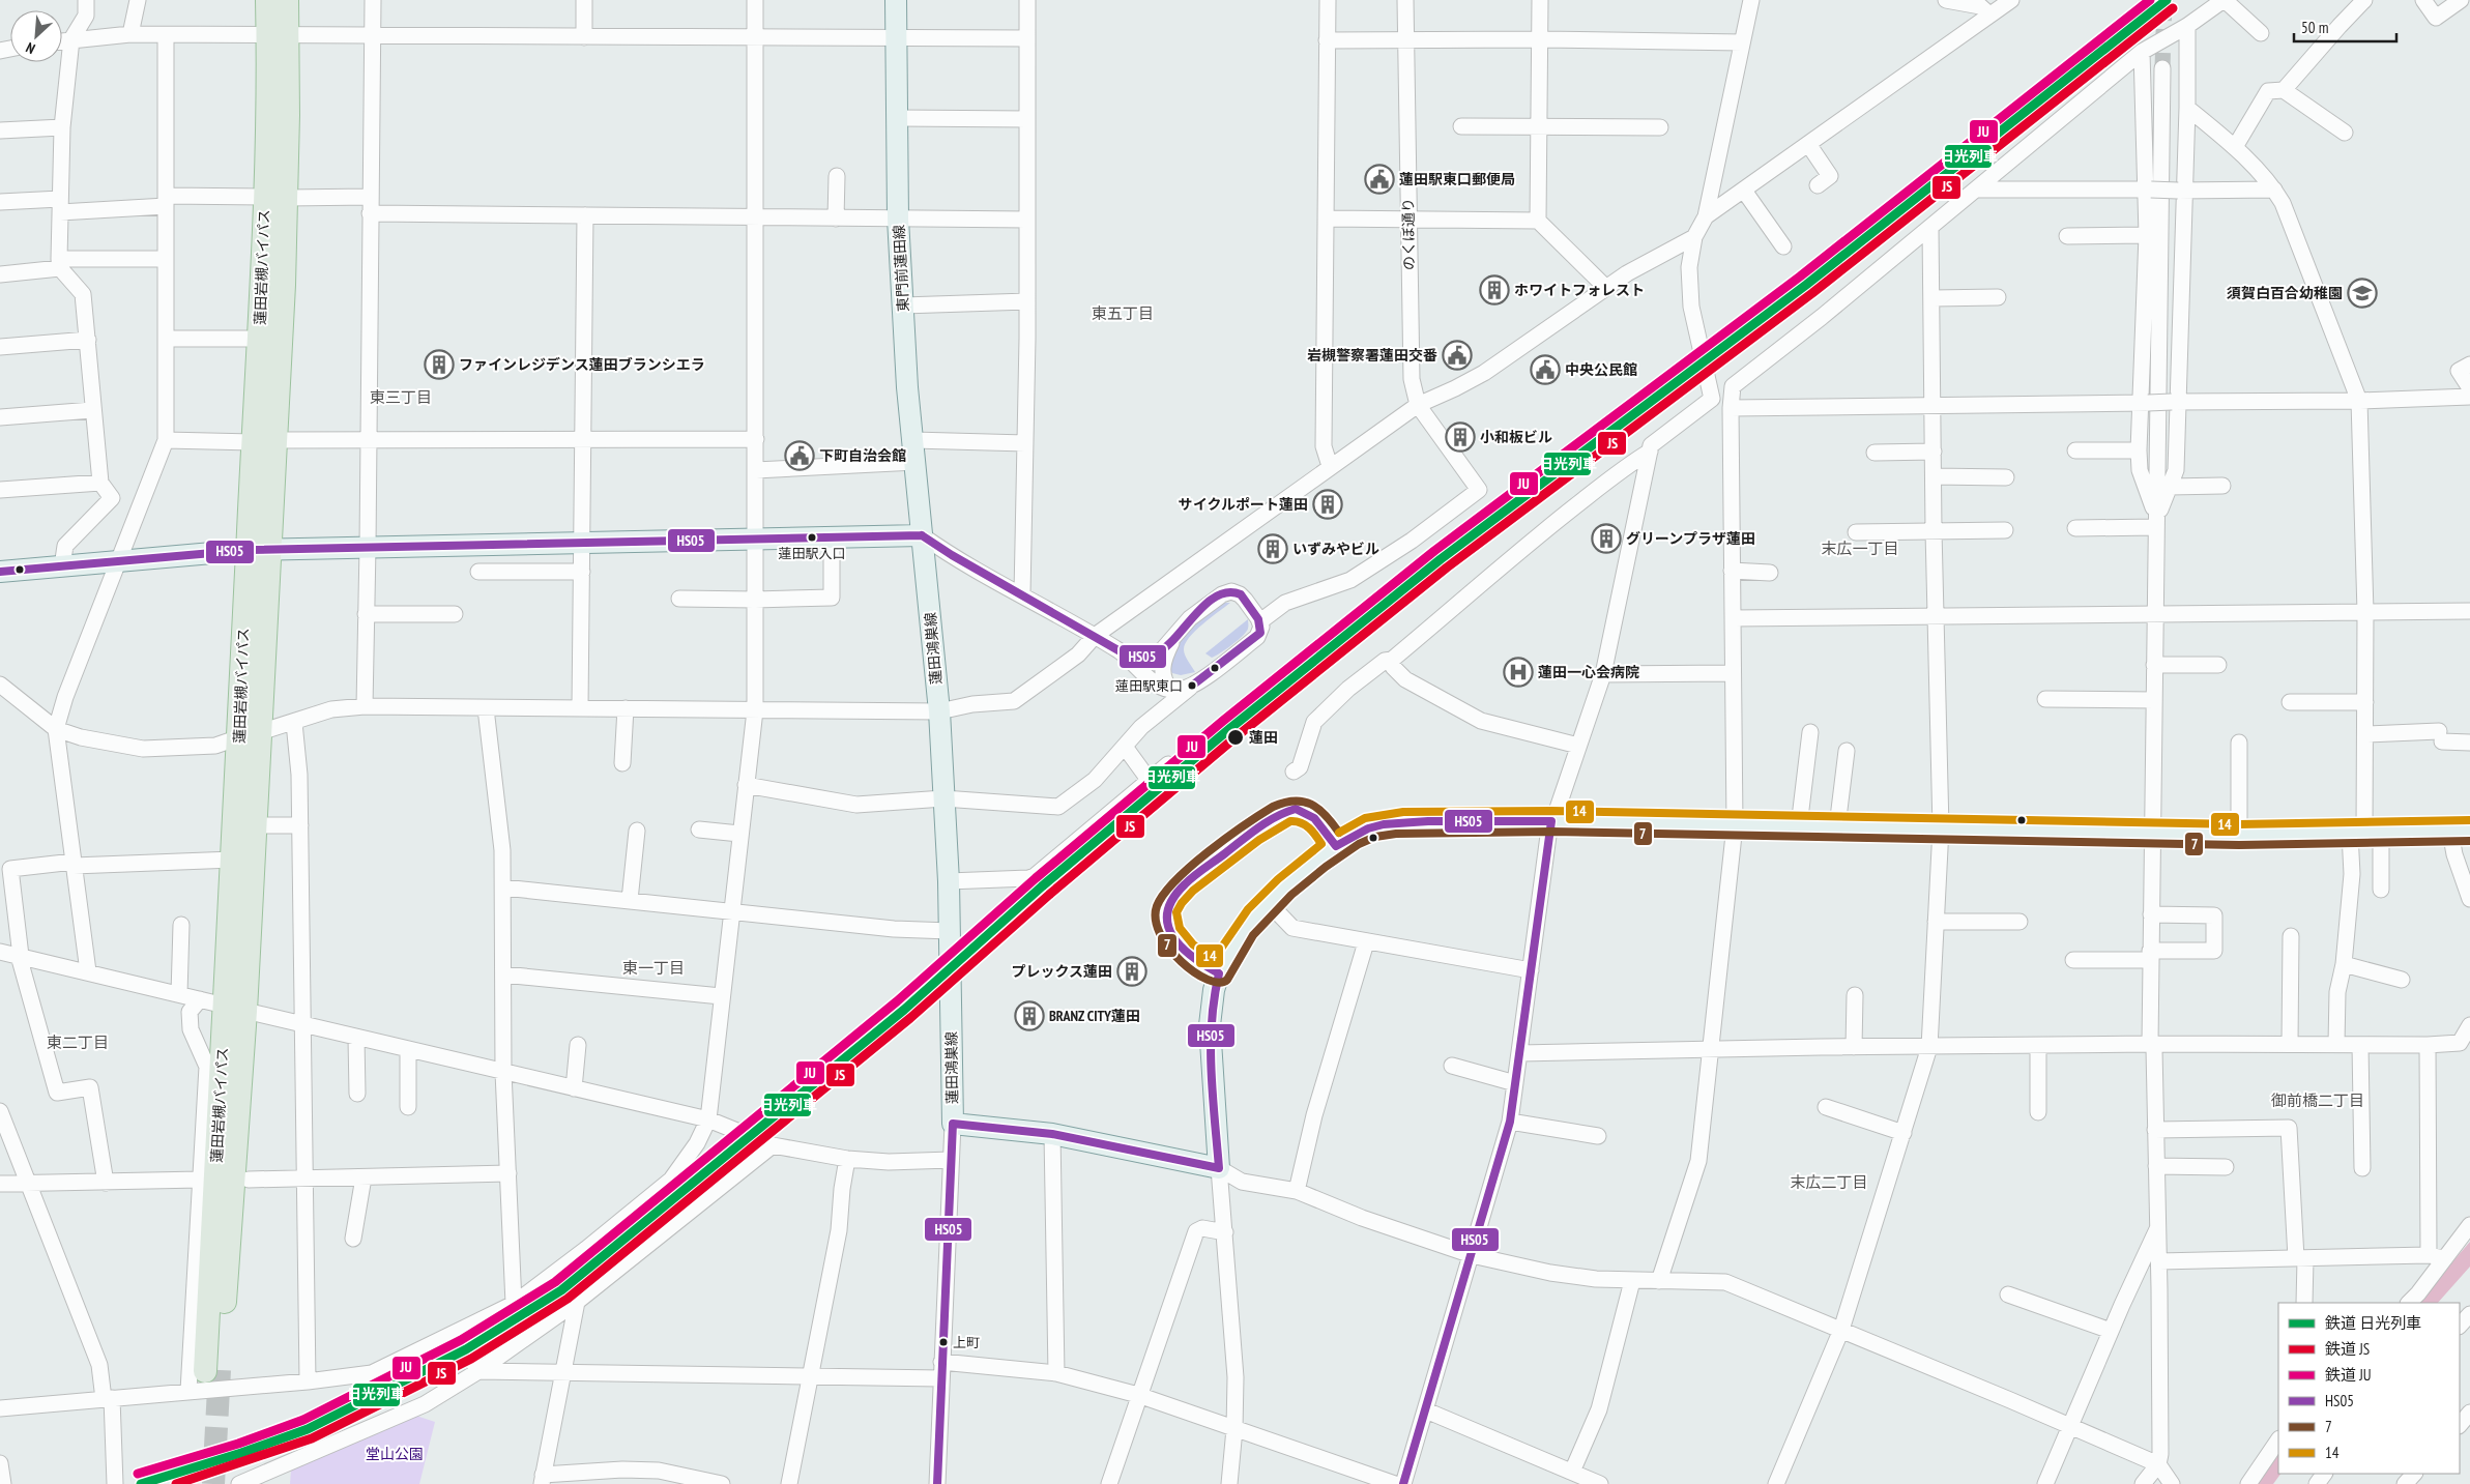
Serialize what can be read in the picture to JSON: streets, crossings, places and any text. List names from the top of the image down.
{
  "streets": {
    "highway": ["蓮田岩槻バイパス"],
    "main road": ["東門前蓮田線", "蓮田鴻巣線"],
    "street": ["のくぼ通り"]
  },
  "crossings": [
    ["東門前蓮田線", "蓮田鴻巣線"]
  ],
  "districts": [
    "東五丁目",
    "東三丁目",
    "末広一丁目",
    "東一丁目",
    "東二丁目",
    "御前橋二丁目",
    "末広二丁目"
  ],
  "parks": ["堂山公園"],
  "places": {
    "public building": [
      "蓮田駅東口郵便局",
      "岩槻警察署蓮田交番",
      "中央公民館",
      "下町自治会館"
    ],
    "building": [
      "ホワイトフォレスト",
      "ファインレジデンス蓮田ブランシエラ",
      "小和板ビル",
      "サイクルポート蓮田",
      "グリーンプラザ蓮田",
      "いずみやビル",
      "プレックス蓮田",
      "BRANZ CITY蓮田"
    ],
    "school or university": ["須賀白百合幼稚園"],
    "other": [
      "蓮田駅入口",
      "蓮田駅東口",
      "蓮田",
      "上町"
    ],
    "hospital": ["蓮田一心会病院"]
  },
  "lines": [
    "rail line 日光列車",
    "rail line JU",
    "rail line JS",
    "transit line HS05",
    "transit line 7",
    "transit line 14"
  ],
  "legend": [
    "鉄道 日光列車",
    "鉄道 JS",
    "鉄道 JU",
    "HS05",
    "7",
    "14"
  ],
  "scale_bar": "50 m",
  "north": "bottom left"
}
